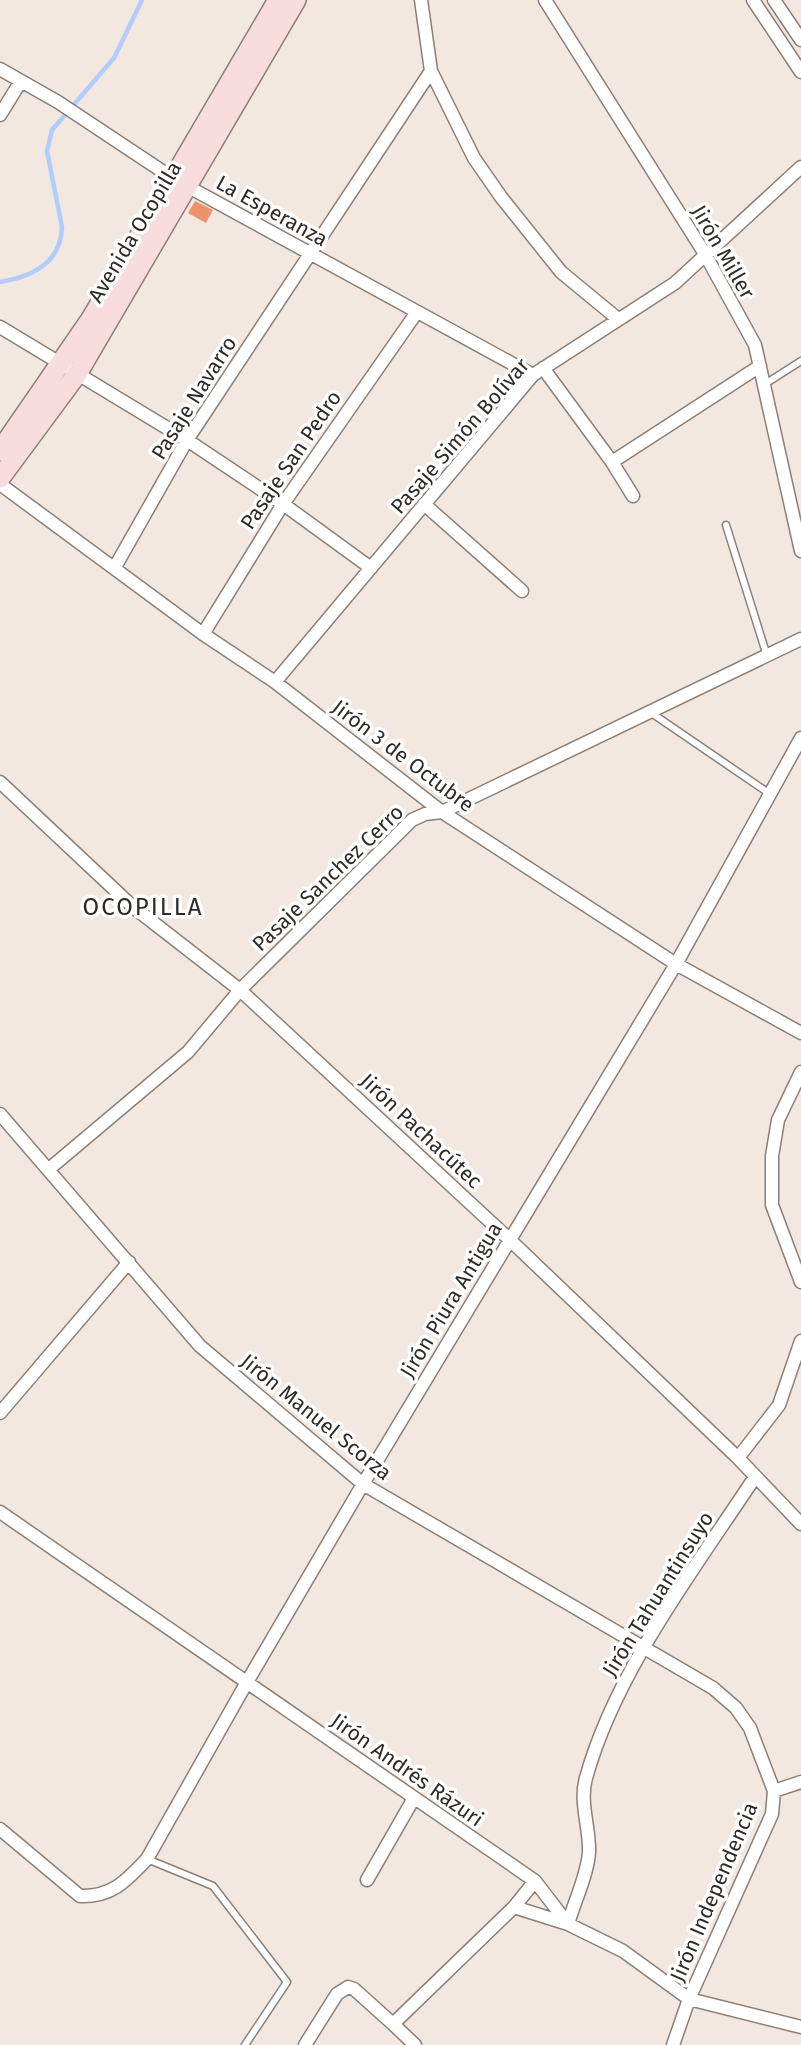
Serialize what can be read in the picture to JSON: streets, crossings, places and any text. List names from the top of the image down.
{
  "streets": {
    "street": [
      "La Esperanza",
      "Avenida Ocopilla",
      "Jirón Miller",
      "Pasaje Navarro",
      "Pasaje Simón Bolívar",
      "Pasaje San Pedro",
      "Jirón 3 de Octubre",
      "Pasaje Sanchez Cerro",
      "Jirón Pachacútec",
      "Jirón Piura Antigua",
      "Jirón Manuel Scorza",
      "Jirón Tahuantinsuyo",
      "Jirón Andrés Rázuri",
      "Jirón Independencia"
    ]
  },
  "crossings": [
    ["La Esperanza", "Avenida Ocopilla"],
    ["La Esperanza", "Pasaje Navarro"],
    ["La Esperanza", "Pasaje Simón Bolívar"],
    ["La Esperanza", "Pasaje San Pedro"],
    ["Avenida Ocopilla", "Jirón 3 de Octubre"],
    ["Jirón Miller", "Pasaje Simón Bolívar"],
    ["Pasaje Navarro", "Jirón 3 de Octubre"],
    ["Pasaje Simón Bolívar", "Jirón 3 de Octubre"],
    ["Pasaje San Pedro", "Jirón 3 de Octubre"],
    ["Jirón 3 de Octubre", "Pasaje Sanchez Cerro"],
    ["Jirón 3 de Octubre", "Jirón Piura Antigua"],
    ["Pasaje Sanchez Cerro", "Jirón Pachacútec"],
    ["Pasaje Sanchez Cerro", "Jirón Manuel Scorza"],
    ["Jirón Pachacútec", "Jirón Piura Antigua"],
    ["Jirón Pachacútec", "Jirón Tahuantinsuyo"],
    ["Jirón Piura Antigua", "Jirón Manuel Scorza"],
    ["Jirón Piura Antigua", "Jirón Andrés Rázuri"],
    ["Jirón Manuel Scorza", "Jirón Tahuantinsuyo"],
    ["Jirón Manuel Scorza", "Jirón Independencia"],
    ["Jirón Tahuantinsuyo", "Jirón Andrés Rázuri"],
    ["Jirón Andrés Rázuri", "Jirón Independencia"]
  ],
  "districts": ["OCOPILLA"]
}
